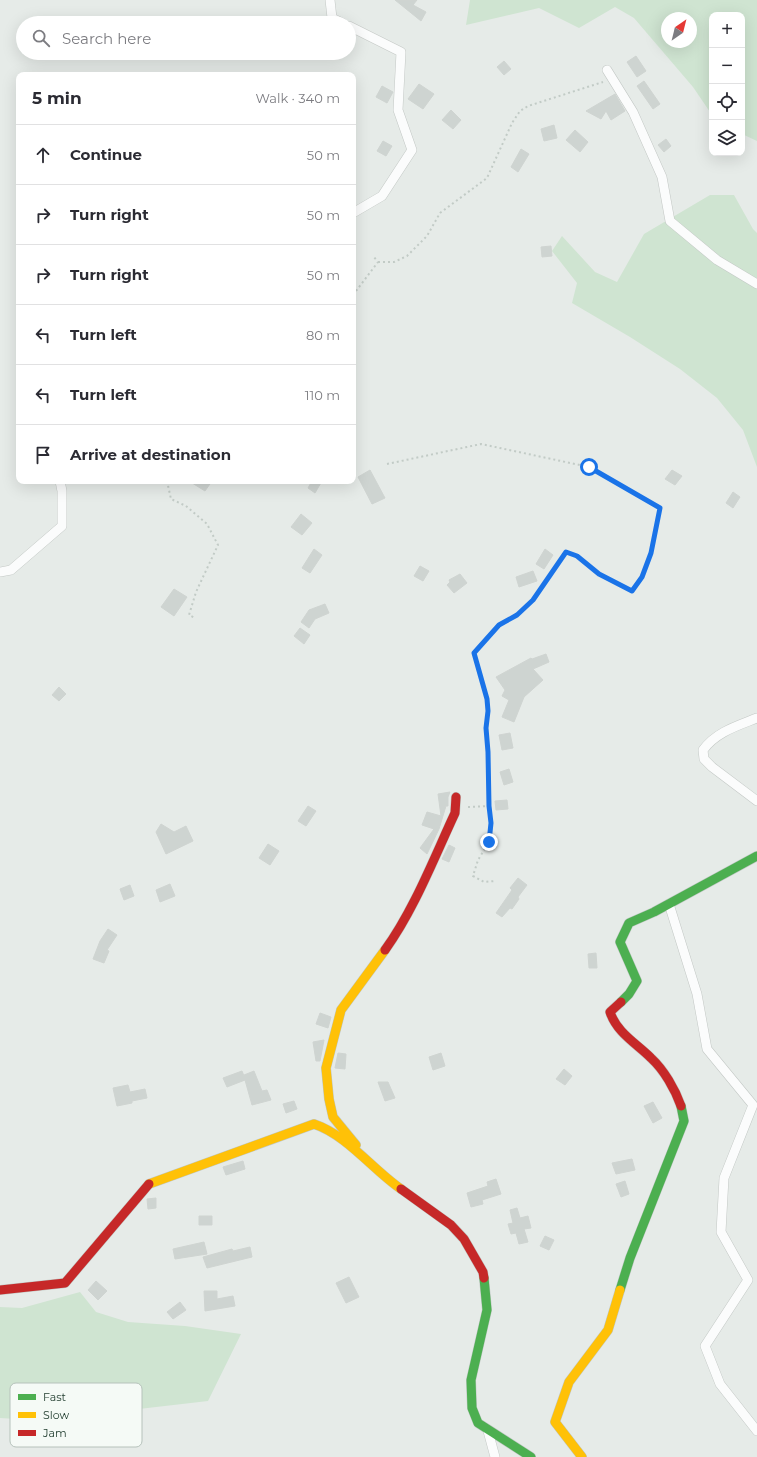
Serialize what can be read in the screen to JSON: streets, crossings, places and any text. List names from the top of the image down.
{
  "legend": ["Fast", "Slow", "Jam"],
  "north": "top right",
  "page": {
    "map_buttons": ["+", "−"],
    "search": "Search here",
    "heading": ["5 min", "Walk · 340 m"],
    "list": [
      ["Continue", "50 m"],
      ["Turn right", "50 m"],
      ["Turn right", "50 m"],
      ["Turn left", "80 m"],
      ["Turn left", "110 m"],
      "Arrive at destination"
    ]
  }
}
